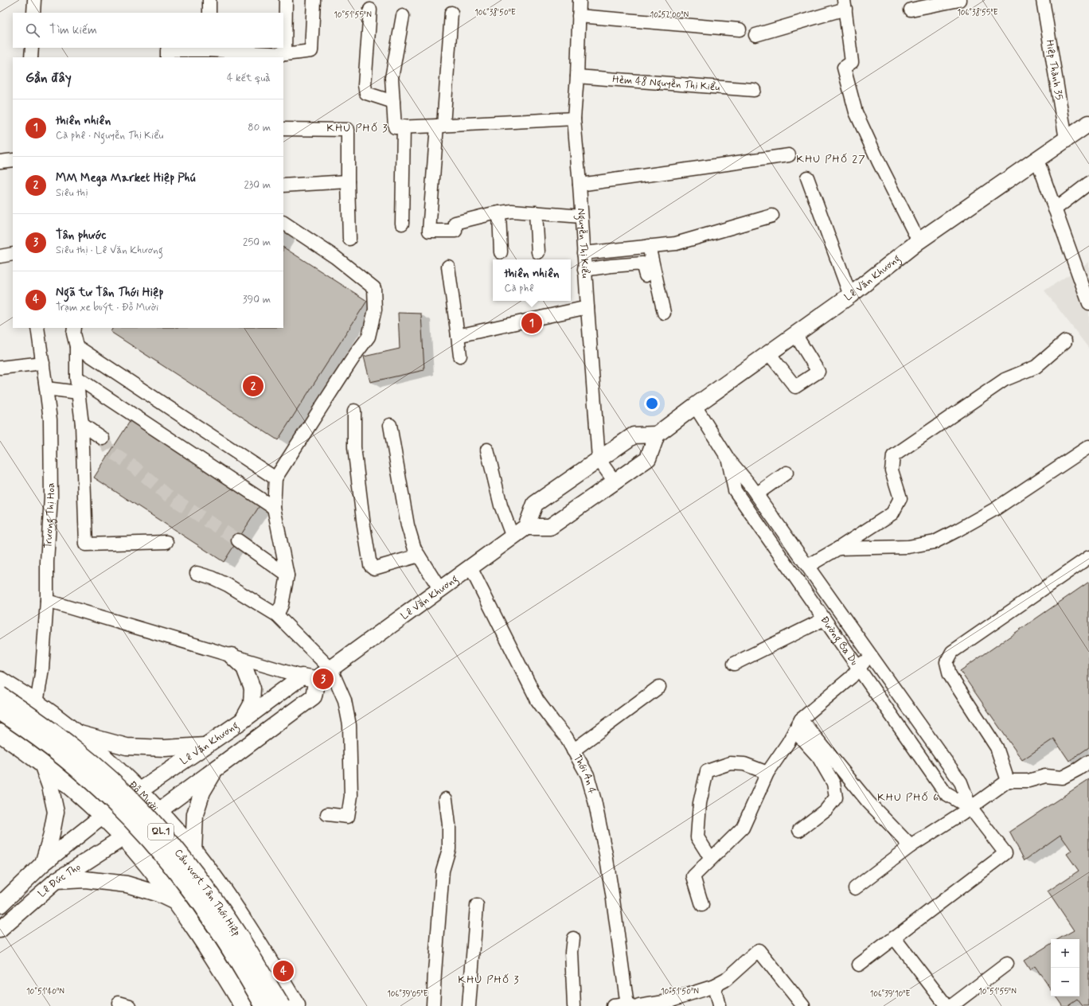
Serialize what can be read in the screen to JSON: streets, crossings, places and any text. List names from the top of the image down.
{
  "streets": {
    "highway": ["Đỗ Mười", "QL.1", "Cầu vượt Tân Thới Hiệp"],
    "main road": ["Lê Văn Khương", "Lê Đức Thọ"],
    "street": [
      "Hiệp Thành 35",
      "Hẻm 48 Nguyễn Thị Kiểu",
      "Nguyễn Thị Kiểu",
      "Trương Thị Hoa",
      "Đường Ba Du",
      "Thới An 4"
    ]
  },
  "crossings": [
    ["Hiệp Thành 35", "Lê Văn Khương"],
    ["Hẻm 48 Nguyễn Thị Kiểu", "Nguyễn Thị Kiểu"],
    ["Lê Văn Khương", "Đường Ba Du"],
    ["Lê Văn Khương", "Thới An 4"],
    ["Lê Văn Khương", "Đỗ Mười"],
    ["Lê Văn Khương", "Lê Đức Thọ"],
    ["Trương Thị Hoa", "Đỗ Mười"]
  ],
  "districts": [
    "KHU PHỐ 3",
    "KHU PHỐ 27",
    "KHU PHỐ 6",
    "KHU PHỐ 3"
  ],
  "page": {
    "search": "Tìm kiếm",
    "heading": ["Gần đây", "4 kết quả"],
    "list": [
      {
        "mark": "1",
        "name": "thiên nhiên",
        "note": "Cà phê · Nguyễn Thị Kiểu",
        "value": "80 m"
      },
      {
        "mark": "2",
        "name": "MM Mega Market Hiệp Phú",
        "note": "Siêu thị",
        "value": "230 m"
      },
      {
        "mark": "3",
        "name": "Tân phước",
        "note": "Siêu thị · Lê Văn Khương",
        "value": "250 m"
      },
      {
        "mark": "4",
        "name": "Ngã tư Tân Thới Hiệp",
        "note": "Trạm xe buýt · Đỗ Mười",
        "value": "390 m"
      }
    ],
    "popup": ["thiên nhiên", "Cà phê"],
    "pins": [
      "1",
      "2",
      "3",
      "4"
    ],
    "map_buttons": ["+", "−"]
  },
  "coordinates": [
    "106°38'50\"E",
    "106°38'55\"E",
    "10°51'55\"N",
    "10°52'00\"N",
    "10°51'40\"N",
    "10°51'50\"N",
    "106°39'05\"E",
    "106°39'10\"E"
  ]
}
